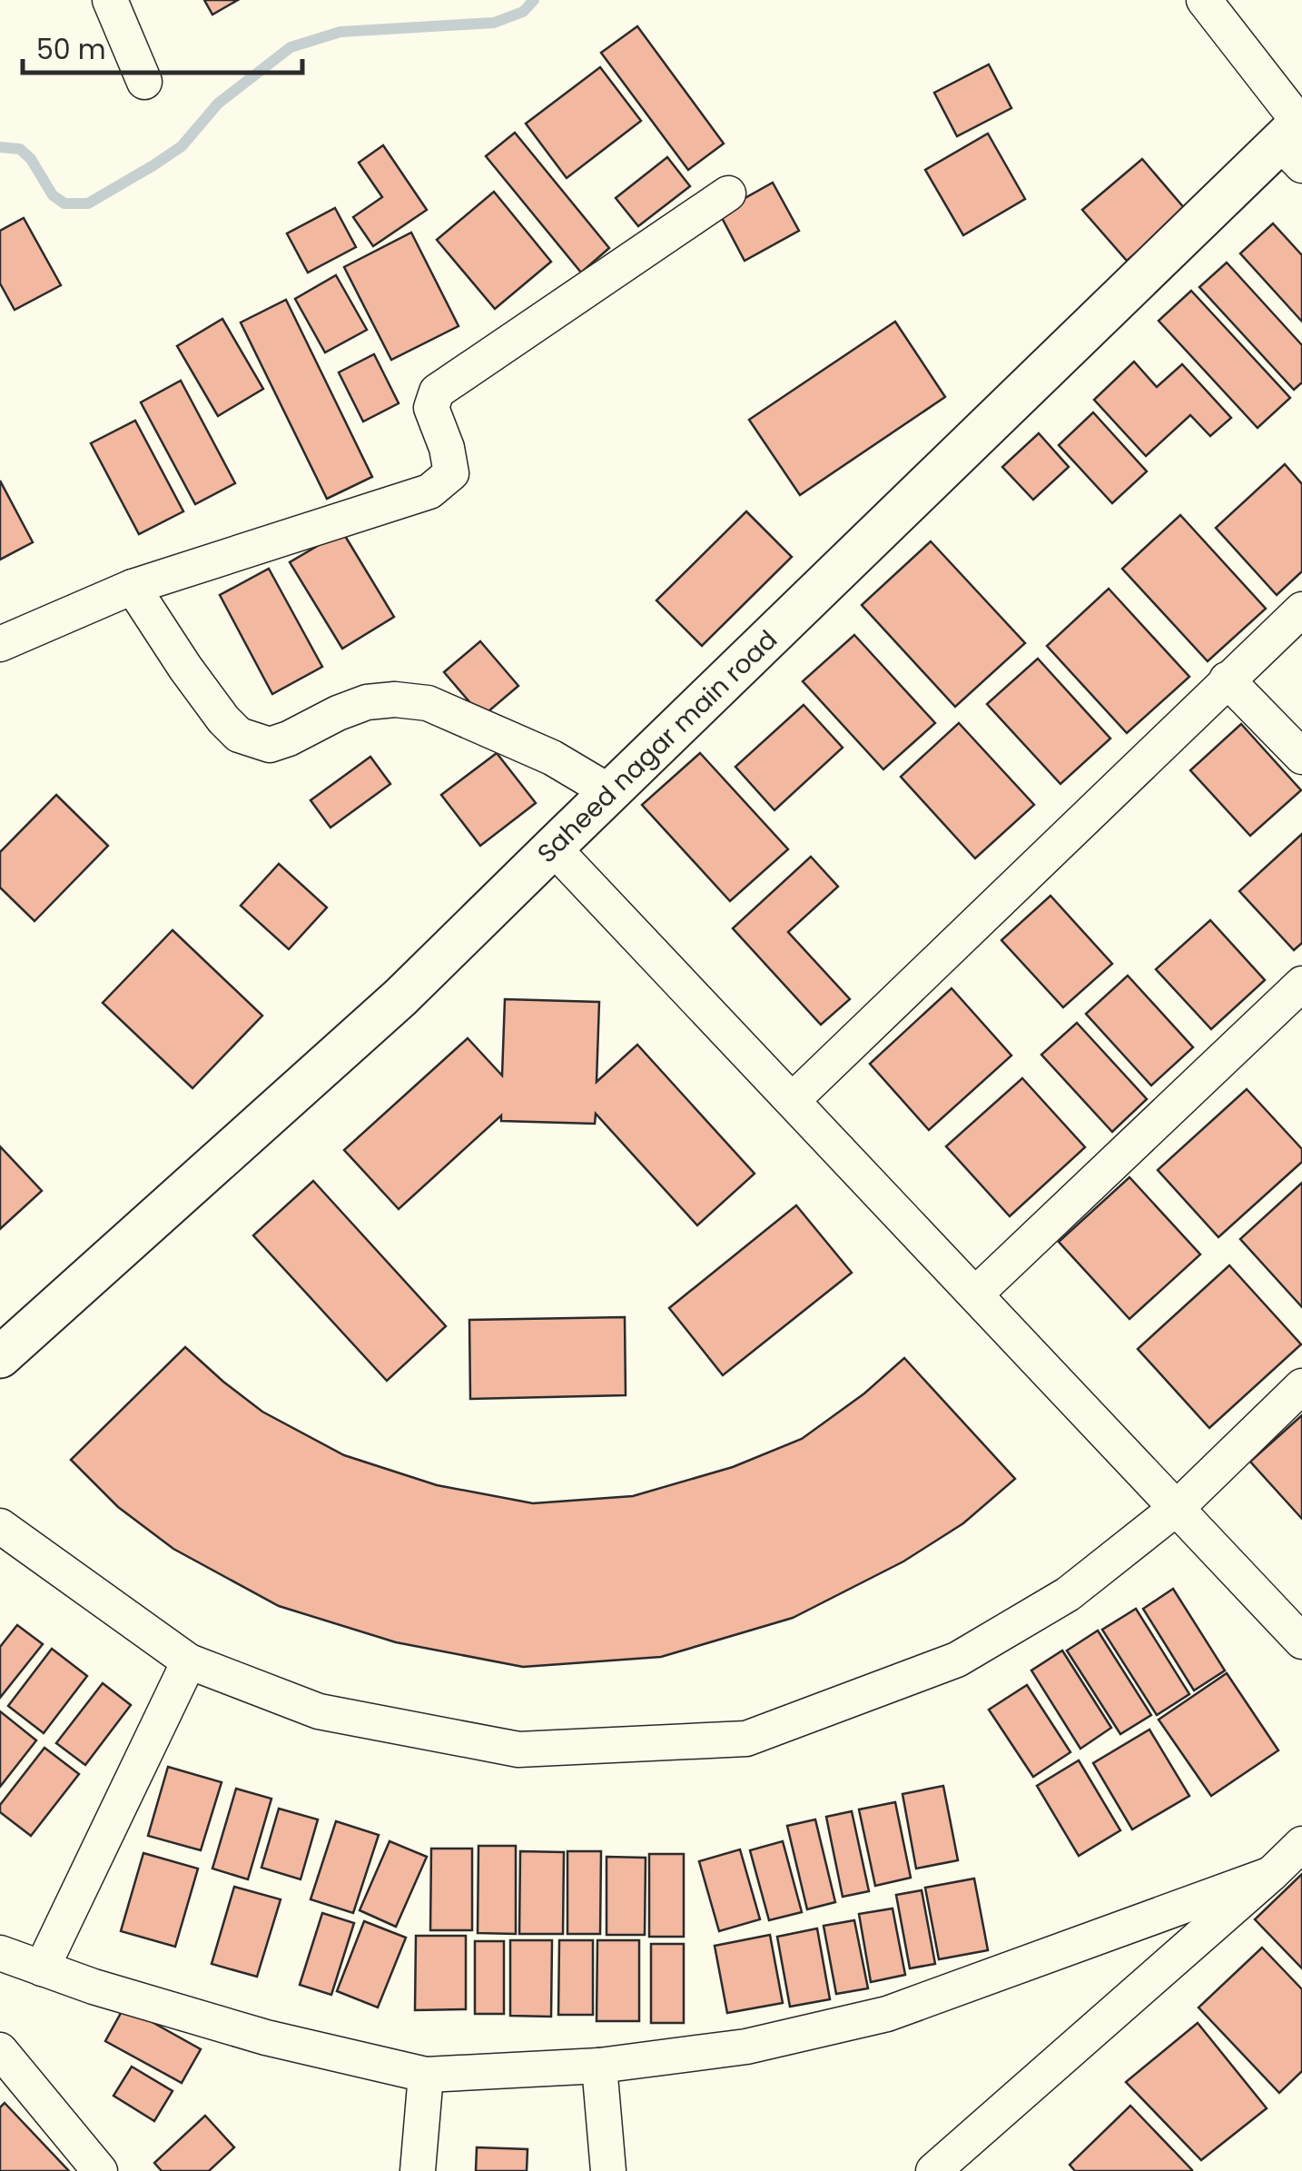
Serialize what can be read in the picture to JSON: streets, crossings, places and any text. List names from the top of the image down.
{
  "streets": {
    "street": ["Saheed nagar main road"]
  },
  "scale_bar": "50 m"
}
